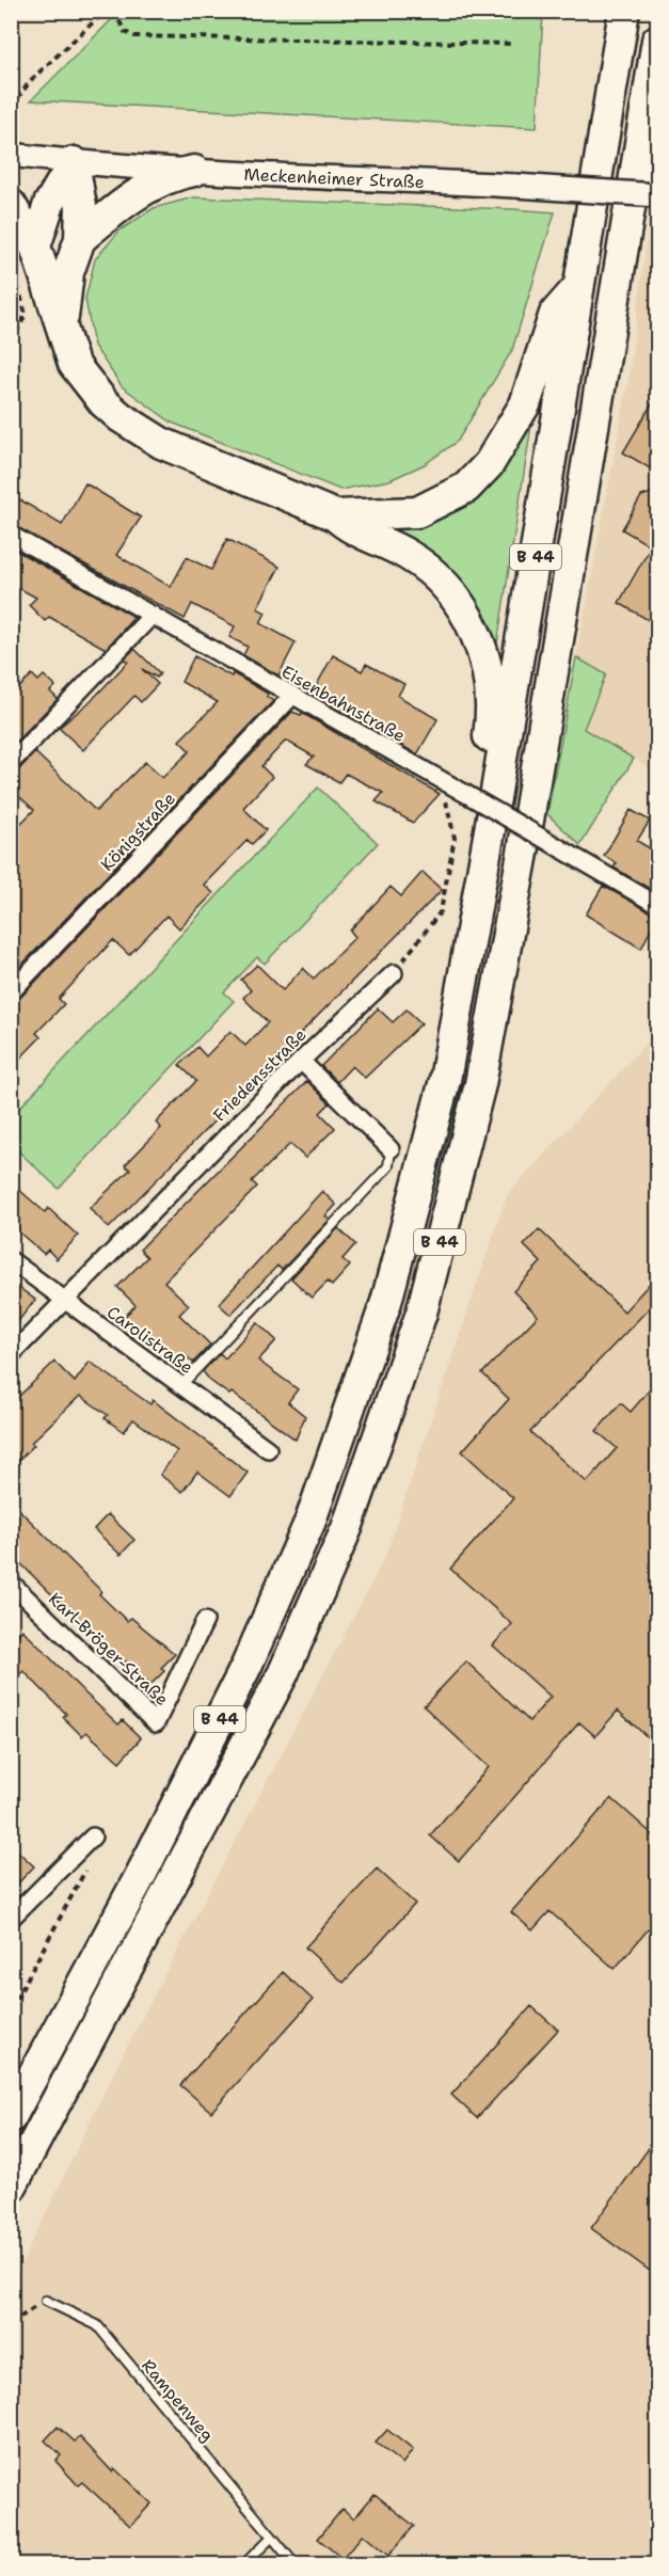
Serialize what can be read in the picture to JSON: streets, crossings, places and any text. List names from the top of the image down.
{
  "streets": {
    "highway": ["B 44"],
    "street": [
      "Meckenheimer Straße",
      "Eisenbahnstraße",
      "Königstraße",
      "Friedensstraße",
      "Carolistraße",
      "Karl-Bröger-Straße"
    ],
    "lane": ["Rampenweg"]
  },
  "crossings": [
    ["Eisenbahnstraße", "Königstraße"],
    ["Friedensstraße", "Carolistraße"]
  ]
}
